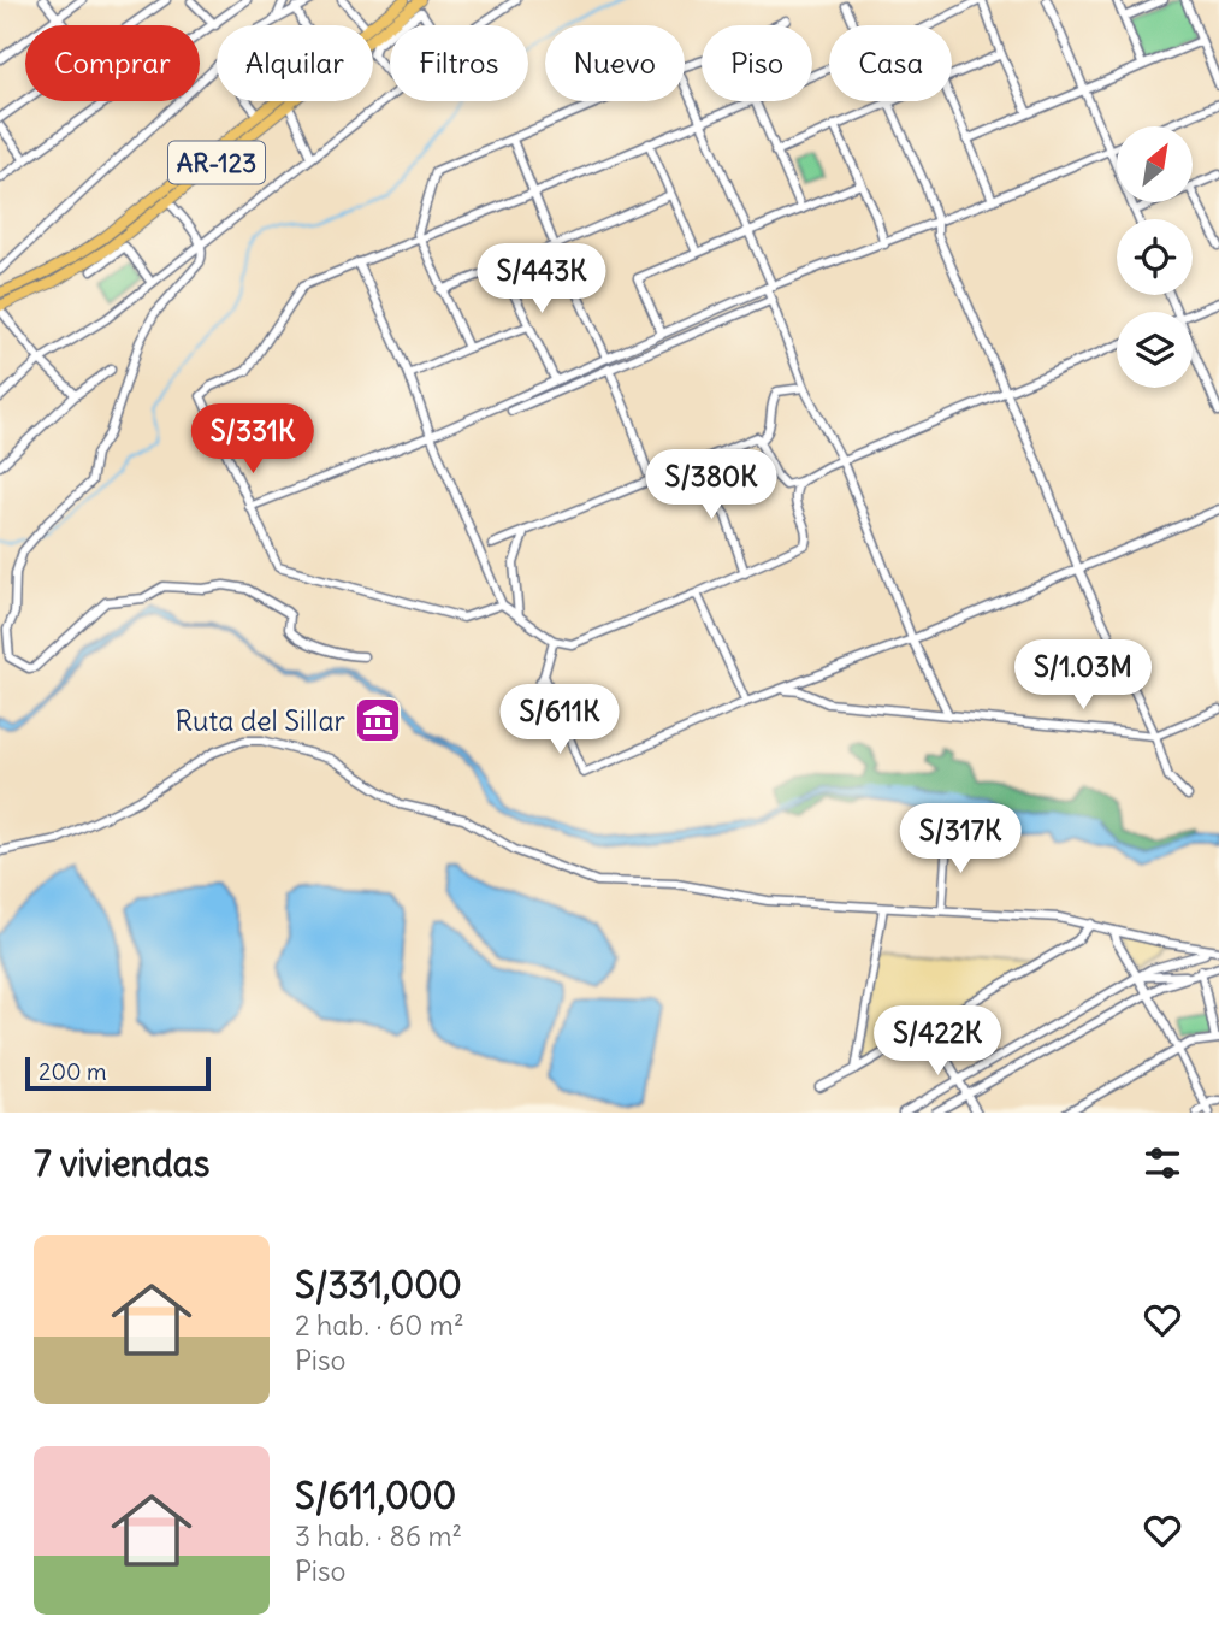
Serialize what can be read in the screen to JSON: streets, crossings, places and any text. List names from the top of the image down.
{
  "streets": {
    "main road": ["AR-123"]
  },
  "places": {
    "museum": ["Ruta del Sillar"]
  },
  "scale_bar": "200 m",
  "north": "top right",
  "page": {
    "chip": [
      "Comprar",
      "Alquilar",
      "Filtros",
      "Nuevo",
      "Piso",
      "Casa"
    ],
    "price": [
      "S/443K",
      "S/331K",
      "S/380K",
      "S/1.03M",
      "S/611K",
      "S/317K",
      "S/422K"
    ],
    "scale": "200 m",
    "heading": "7 viviendas",
    "list": [
      {
        "name": "S/331,000",
        "note": "2 hab. · 60 m² · Piso"
      },
      {
        "name": "S/611,000",
        "note": "3 hab. · 86 m² · Piso"
      }
    ]
  }
}
